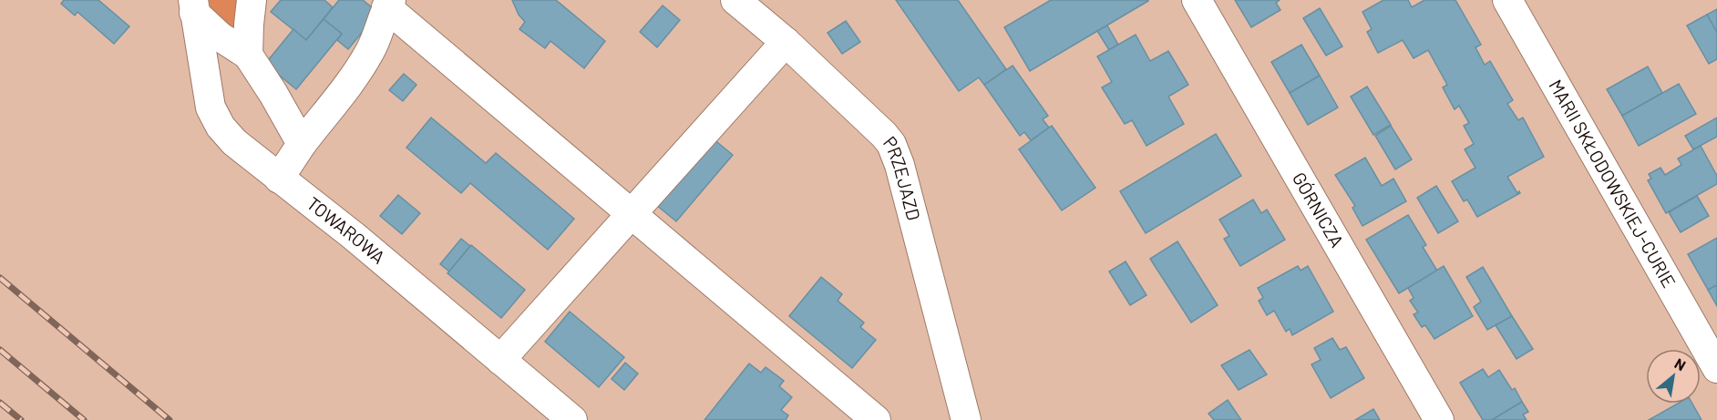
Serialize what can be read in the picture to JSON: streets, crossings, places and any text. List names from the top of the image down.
{
  "streets": {
    "street": [
      "PRZEJAZD",
      "MARII SKŁODOWSKIEJ-CURIE",
      "GÓRNICZA",
      "TOWAROWA"
    ]
  },
  "north": "top right"
}
